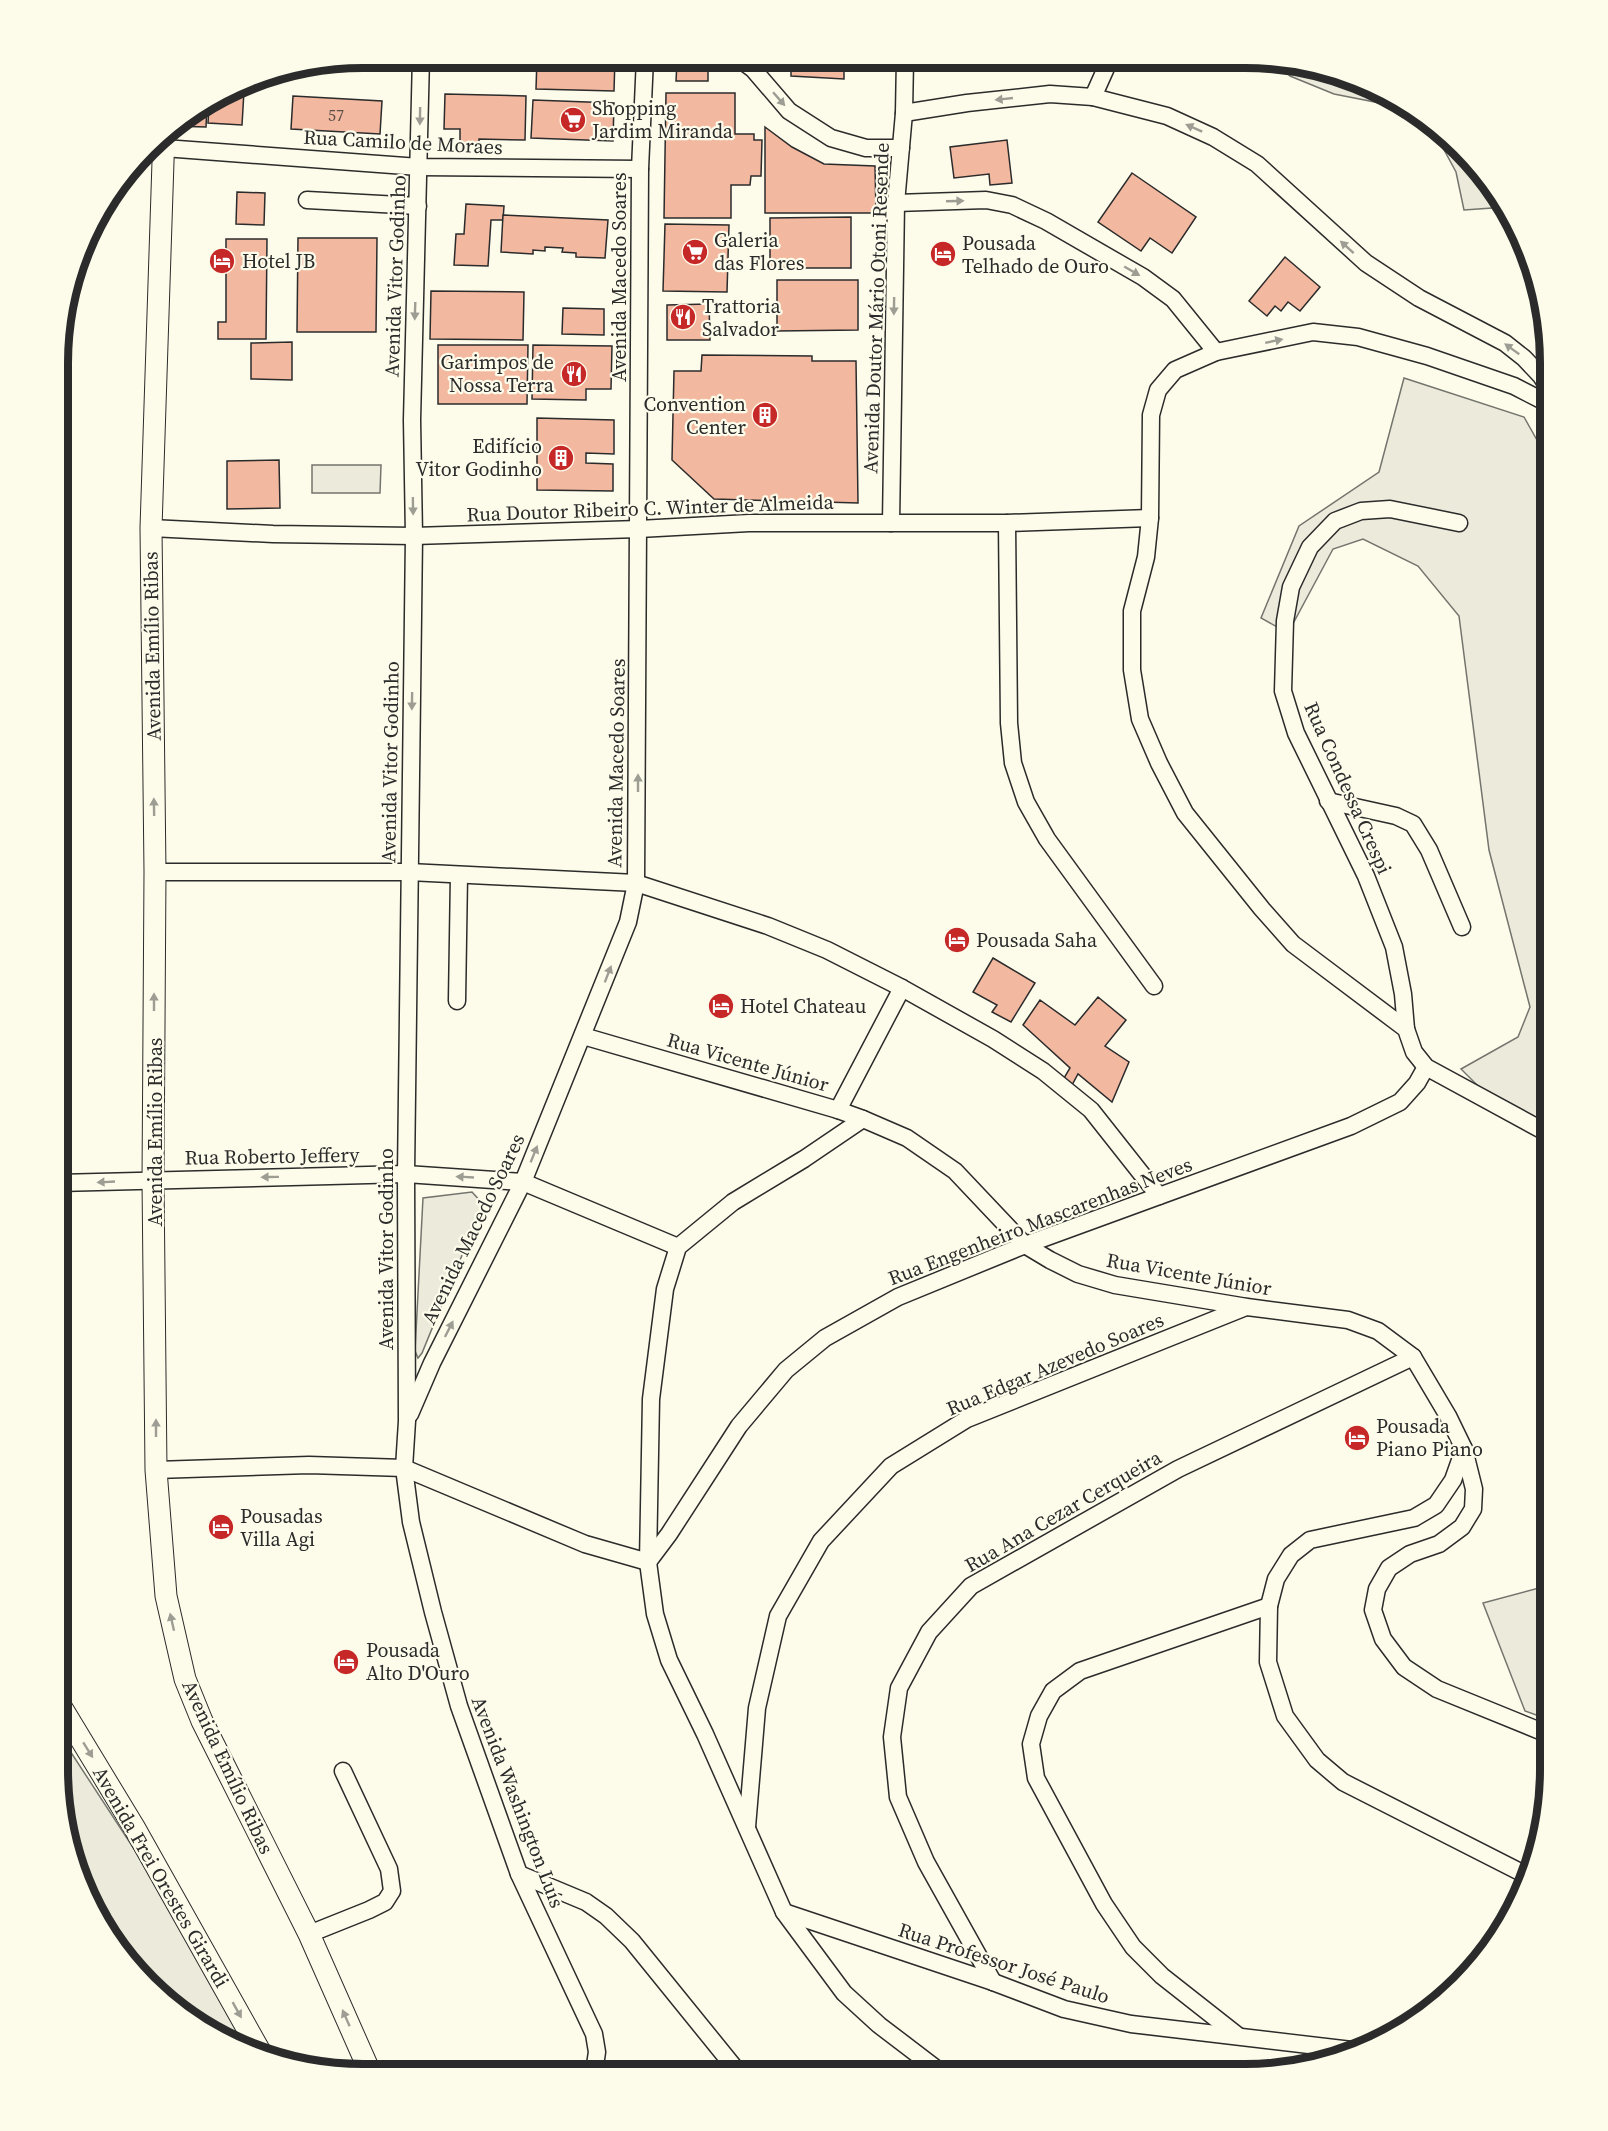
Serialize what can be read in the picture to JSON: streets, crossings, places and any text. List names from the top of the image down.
{
  "streets": {
    "street": [
      "Rua Camilo de Moraes",
      "Avenida Vitor Godinho",
      "Avenida Macedo Soares",
      "Avenida Doutor Mário Otoni Resende",
      "Rua Doutor Ribeiro C. Winter de Almeida",
      "Avenida Emílio Ribas",
      "Rua Condessa Crespi",
      "Rua Vicente Júnior",
      "Rua Roberto Jeffery",
      "Rua Engenheiro Mascarenhas Neves",
      "Rua Edgar Azevedo Soares",
      "Rua Ana Cezar Cerqueira",
      "Avenida Washington Luís",
      "Avenida Frei Orestes Girardi",
      "Rua Professor José Paulo"
    ]
  },
  "crossings": [
    ["Rua Camilo de Moraes", "Avenida Vitor Godinho"],
    ["Rua Camilo de Moraes", "Avenida Macedo Soares"],
    ["Avenida Vitor Godinho", "Avenida Macedo Soares"],
    ["Avenida Vitor Godinho", "Rua Doutor Ribeiro C. Winter de Almeida"],
    ["Avenida Vitor Godinho", "Rua Roberto Jeffery"],
    ["Avenida Vitor Godinho", "Avenida Washington Luís"],
    ["Avenida Macedo Soares", "Rua Doutor Ribeiro C. Winter de Almeida"],
    ["Avenida Macedo Soares", "Rua Vicente Júnior"],
    ["Avenida Macedo Soares", "Rua Roberto Jeffery"],
    ["Avenida Doutor Mário Otoni Resende", "Rua Doutor Ribeiro C. Winter de Almeida"],
    ["Rua Doutor Ribeiro C. Winter de Almeida", "Avenida Emílio Ribas"],
    ["Avenida Emílio Ribas", "Rua Roberto Jeffery"],
    ["Rua Vicente Júnior", "Rua Engenheiro Mascarenhas Neves"],
    ["Rua Vicente Júnior", "Rua Edgar Azevedo Soares"],
    ["Rua Vicente Júnior", "Rua Ana Cezar Cerqueira"],
    ["Rua Ana Cezar Cerqueira", "Rua Professor José Paulo"]
  ],
  "one_way": [
    "Avenida Vitor Godinho",
    "Avenida Macedo Soares",
    "Avenida Doutor Mário Otoni Resende",
    "Avenida Emílio Ribas",
    "Rua Roberto Jeffery",
    "Avenida Frei Orestes Girardi"
  ],
  "places": {
    "supermarket": ["Shopping Jardim Miranda", "Galeria das Flores"],
    "hotel": [
      "Pousada Telhado de Ouro",
      "Hotel JB",
      "Pousada Saha",
      "Hotel Chateau",
      "Pousada Piano Piano",
      "Pousadas Villa Agi",
      "Pousada Alto D'Ouro"
    ],
    "restaurant": ["Trattoria Salvador", "Garimpos de Nossa Terra"],
    "building": ["Convention Center", "Edifício Vitor Godinho"]
  },
  "house_numbers": ["57"]
}
